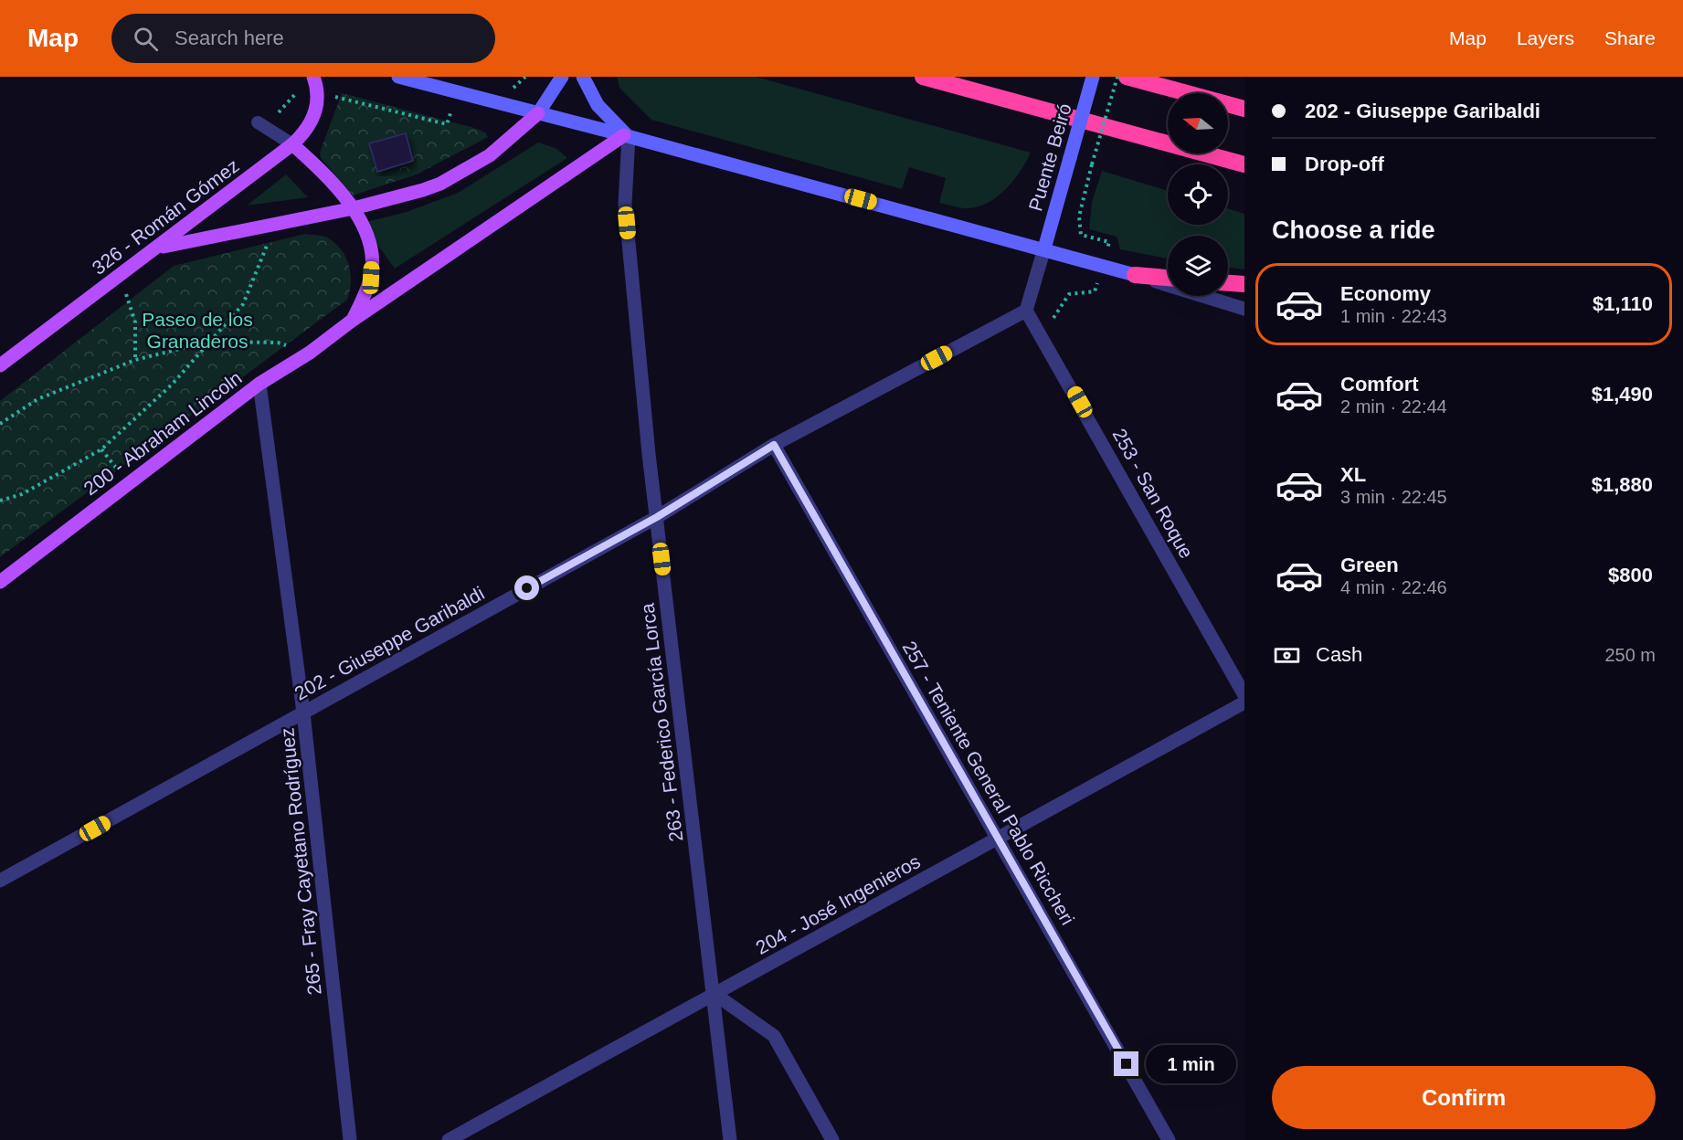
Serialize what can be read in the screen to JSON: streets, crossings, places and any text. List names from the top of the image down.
{
  "streets": {
    "main road": ["Puente Beiró", "326 - Román Gómez", "200 - Abraham Lincoln"],
    "street": [
      "253 - San Roque",
      "202 - Giuseppe Garibaldi",
      "263 - Federico García Lorca",
      "257 - Teniente General Pablo Riccheri",
      "265 - Fray Cayetano Rodríguez",
      "204 - José Ingenieros"
    ]
  },
  "crossings": [
    ["200 - Abraham Lincoln", "263 - Federico García Lorca"],
    ["200 - Abraham Lincoln", "265 - Fray Cayetano Rodríguez"],
    ["253 - San Roque", "202 - Giuseppe Garibaldi"],
    ["202 - Giuseppe Garibaldi", "263 - Federico García Lorca"],
    ["202 - Giuseppe Garibaldi", "257 - Teniente General Pablo Riccheri"],
    ["202 - Giuseppe Garibaldi", "265 - Fray Cayetano Rodríguez"],
    ["263 - Federico García Lorca", "204 - José Ingenieros"],
    ["257 - Teniente General Pablo Riccheri", "204 - José Ingenieros"]
  ],
  "parks": ["Paseo de los Granaderos"],
  "north": "left",
  "page": {
    "header": "Map",
    "search": "Search here",
    "nav": ["Map", "Layers", "Share"],
    "banner": ["202 - Giuseppe Garibaldi", "Drop-off"],
    "heading": "Choose a ride",
    "list": [
      {
        "name": "Economy",
        "note": "1 min · 22:43",
        "value": "$1,110"
      },
      {
        "name": "Comfort",
        "note": "2 min · 22:44",
        "value": "$1,490"
      },
      {
        "name": "XL",
        "note": "3 min · 22:45",
        "value": "$1,880"
      },
      {
        "name": "Green",
        "note": "4 min · 22:46",
        "value": "$800"
      }
    ],
    "pay": ["Cash", "250 m"],
    "bubble": "1 min",
    "buttons": "Confirm"
  }
}
